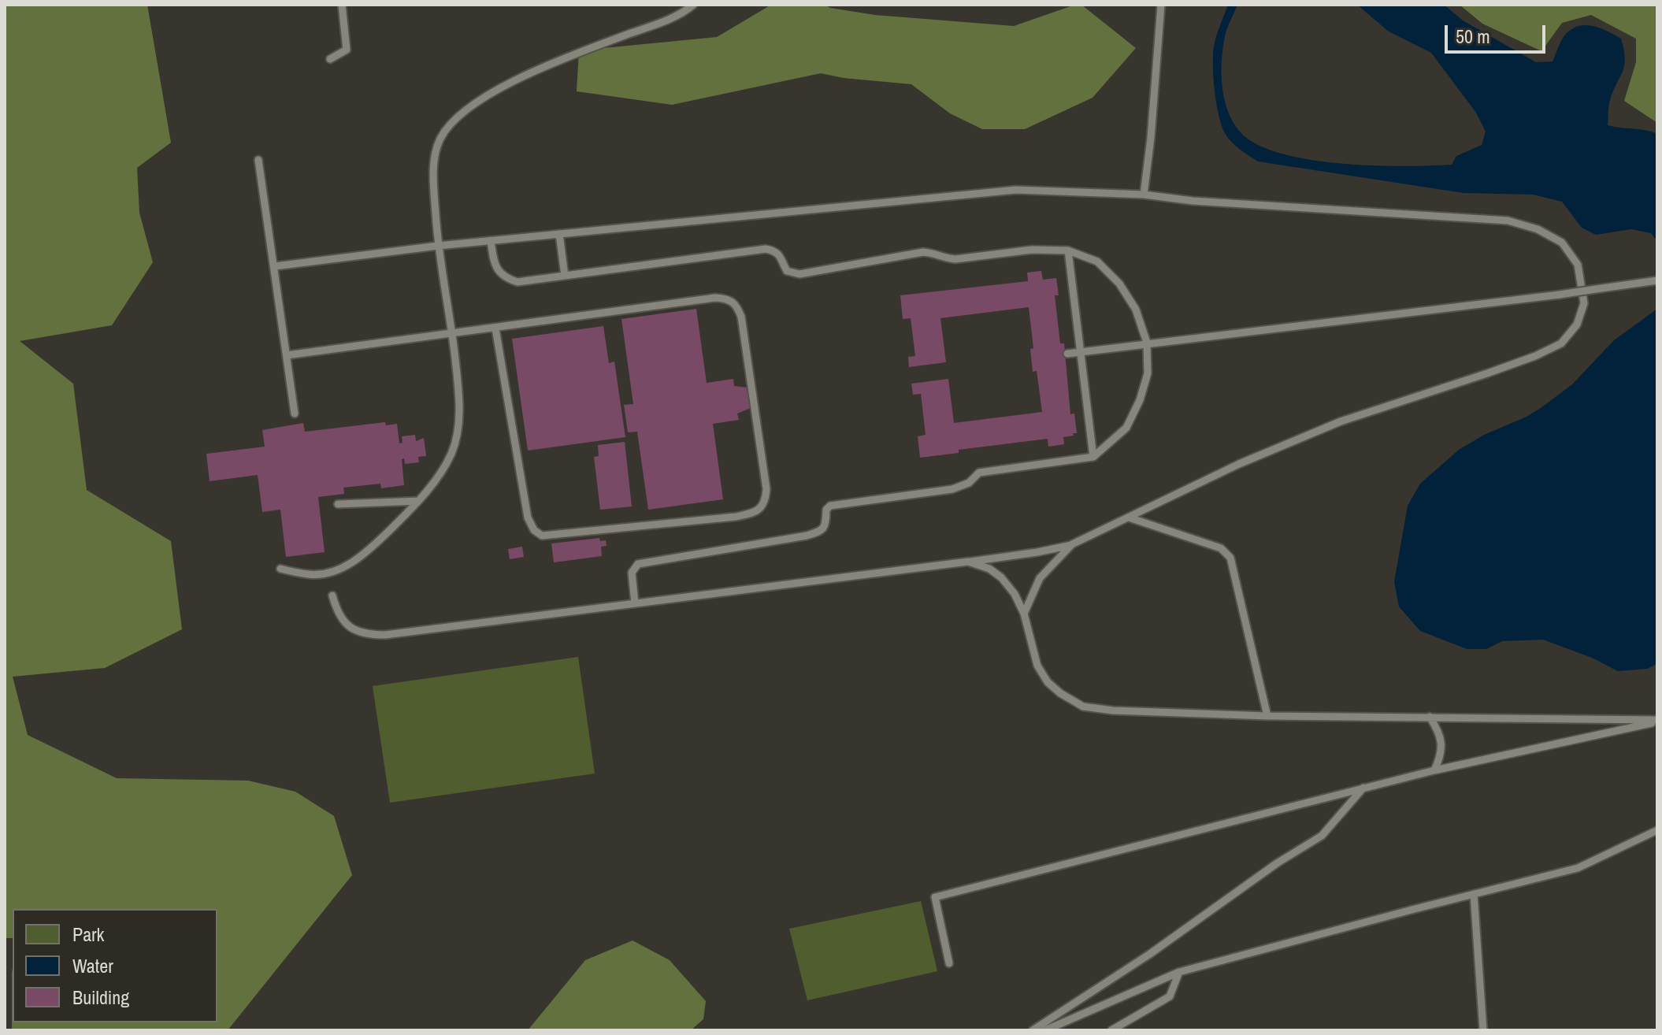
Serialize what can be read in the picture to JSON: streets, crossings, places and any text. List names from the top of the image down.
{
  "legend": ["Park", "Water", "Building"],
  "scale_bar": "50 m"
}
